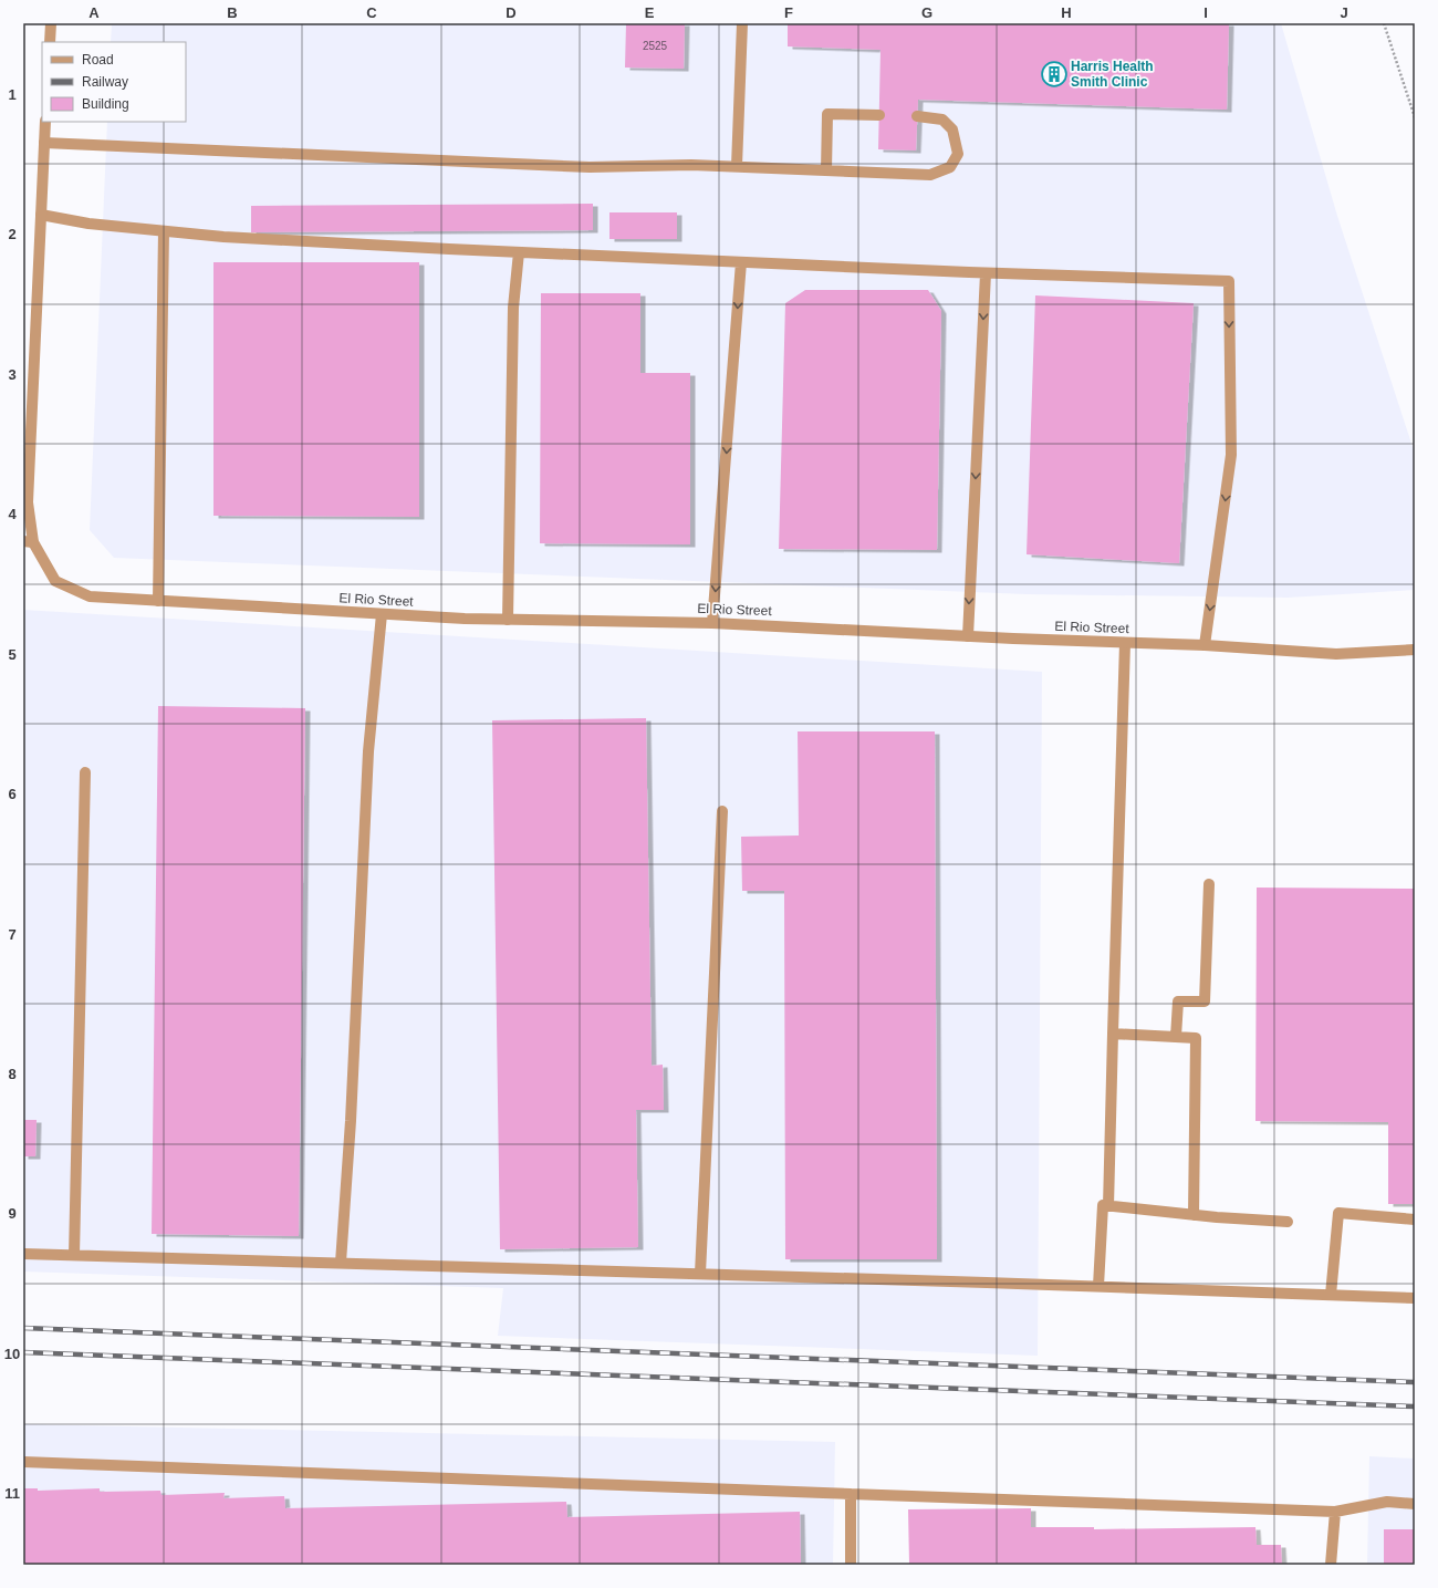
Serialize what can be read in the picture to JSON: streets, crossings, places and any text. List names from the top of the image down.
{
  "streets": {
    "street": ["El Rio Street"]
  },
  "places": {
    "building": ["Harris Health Smith Clinic"]
  },
  "house_numbers": ["2525"],
  "legend": ["Road", "Railway", "Building"],
  "grid": {
    "columns": [
      "A",
      "B",
      "C",
      "D",
      "E",
      "F",
      "G",
      "H",
      "I",
      "J"
    ],
    "rows": [
      "1",
      "2",
      "3",
      "4",
      "5",
      "6",
      "7",
      "8",
      "9",
      "10",
      "11"
    ]
  }
}
